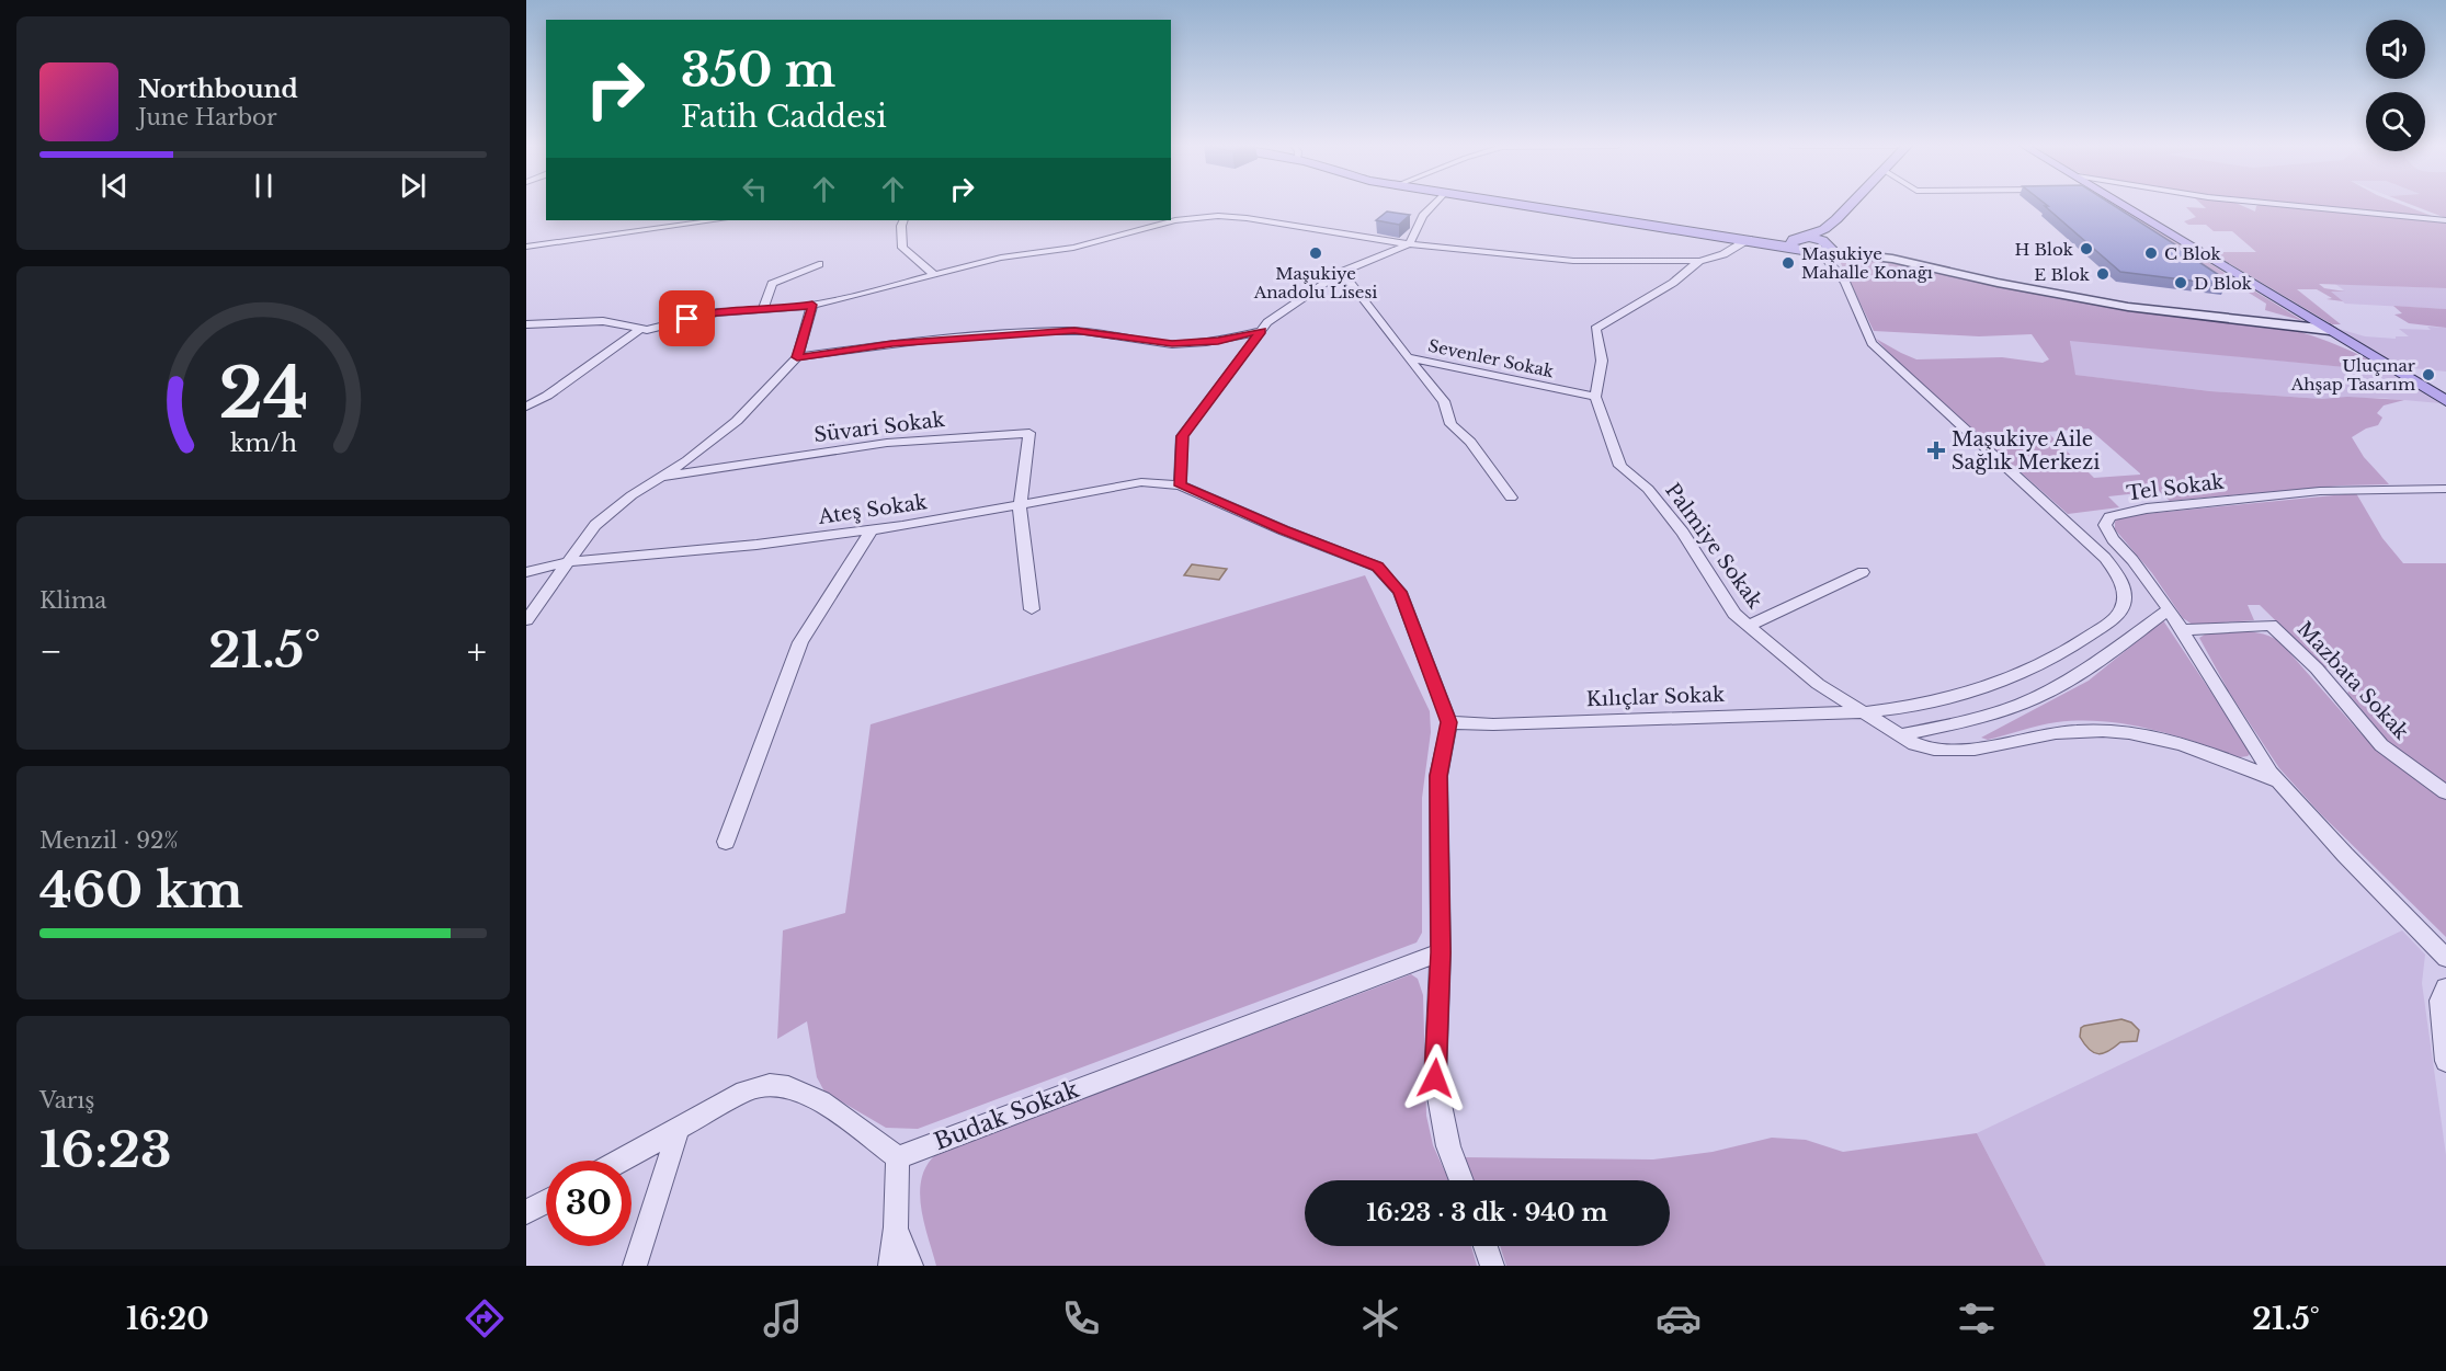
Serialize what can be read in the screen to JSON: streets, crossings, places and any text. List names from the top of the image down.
{
  "streets": {
    "street": [
      "Sevenler Sokak",
      "Süvari Sokak",
      "Tel Sokak",
      "Ateş Sokak",
      "Palmiye Sokak",
      "Mazbata Sokak",
      "Kılıçlar Sokak",
      "Budak Sokak"
    ]
  },
  "crossings": [
    ["Sevenler Sokak", "Palmiye Sokak"],
    ["Süvari Sokak", "Ateş Sokak"],
    ["Tel Sokak", "Palmiye Sokak"],
    ["Tel Sokak", "Mazbata Sokak"],
    ["Ateş Sokak", "Kılıçlar Sokak"],
    ["Palmiye Sokak", "Kılıçlar Sokak"]
  ],
  "places": {
    "other": [
      "H Blok",
      "Maşukiye Anadolu Lisesi",
      "C Blok",
      "Maşukiye Mahalle Konağı",
      "E Blok",
      "D Blok",
      "Uluçınar Ahşap Tasarım"
    ],
    "health": ["Maşukiye Aile Sağlık Merkezi"]
  },
  "page": {
    "turn": ["350 m", "Fatih Caddesi"],
    "song": ["Northbound", "June Harbor"],
    "tile": [
      "Klima",
      ["Menzil · 92%", "460 km"],
      ["Varış", "16:23"]
    ],
    "heat": ["−", "21.5°", "+"],
    "limit": "30",
    "trip": "16:23 · 3 dk · 940 m",
    "tabs": ["16:20", "21.5°"],
    "gauge": ["24", "km/h"]
  }
}
